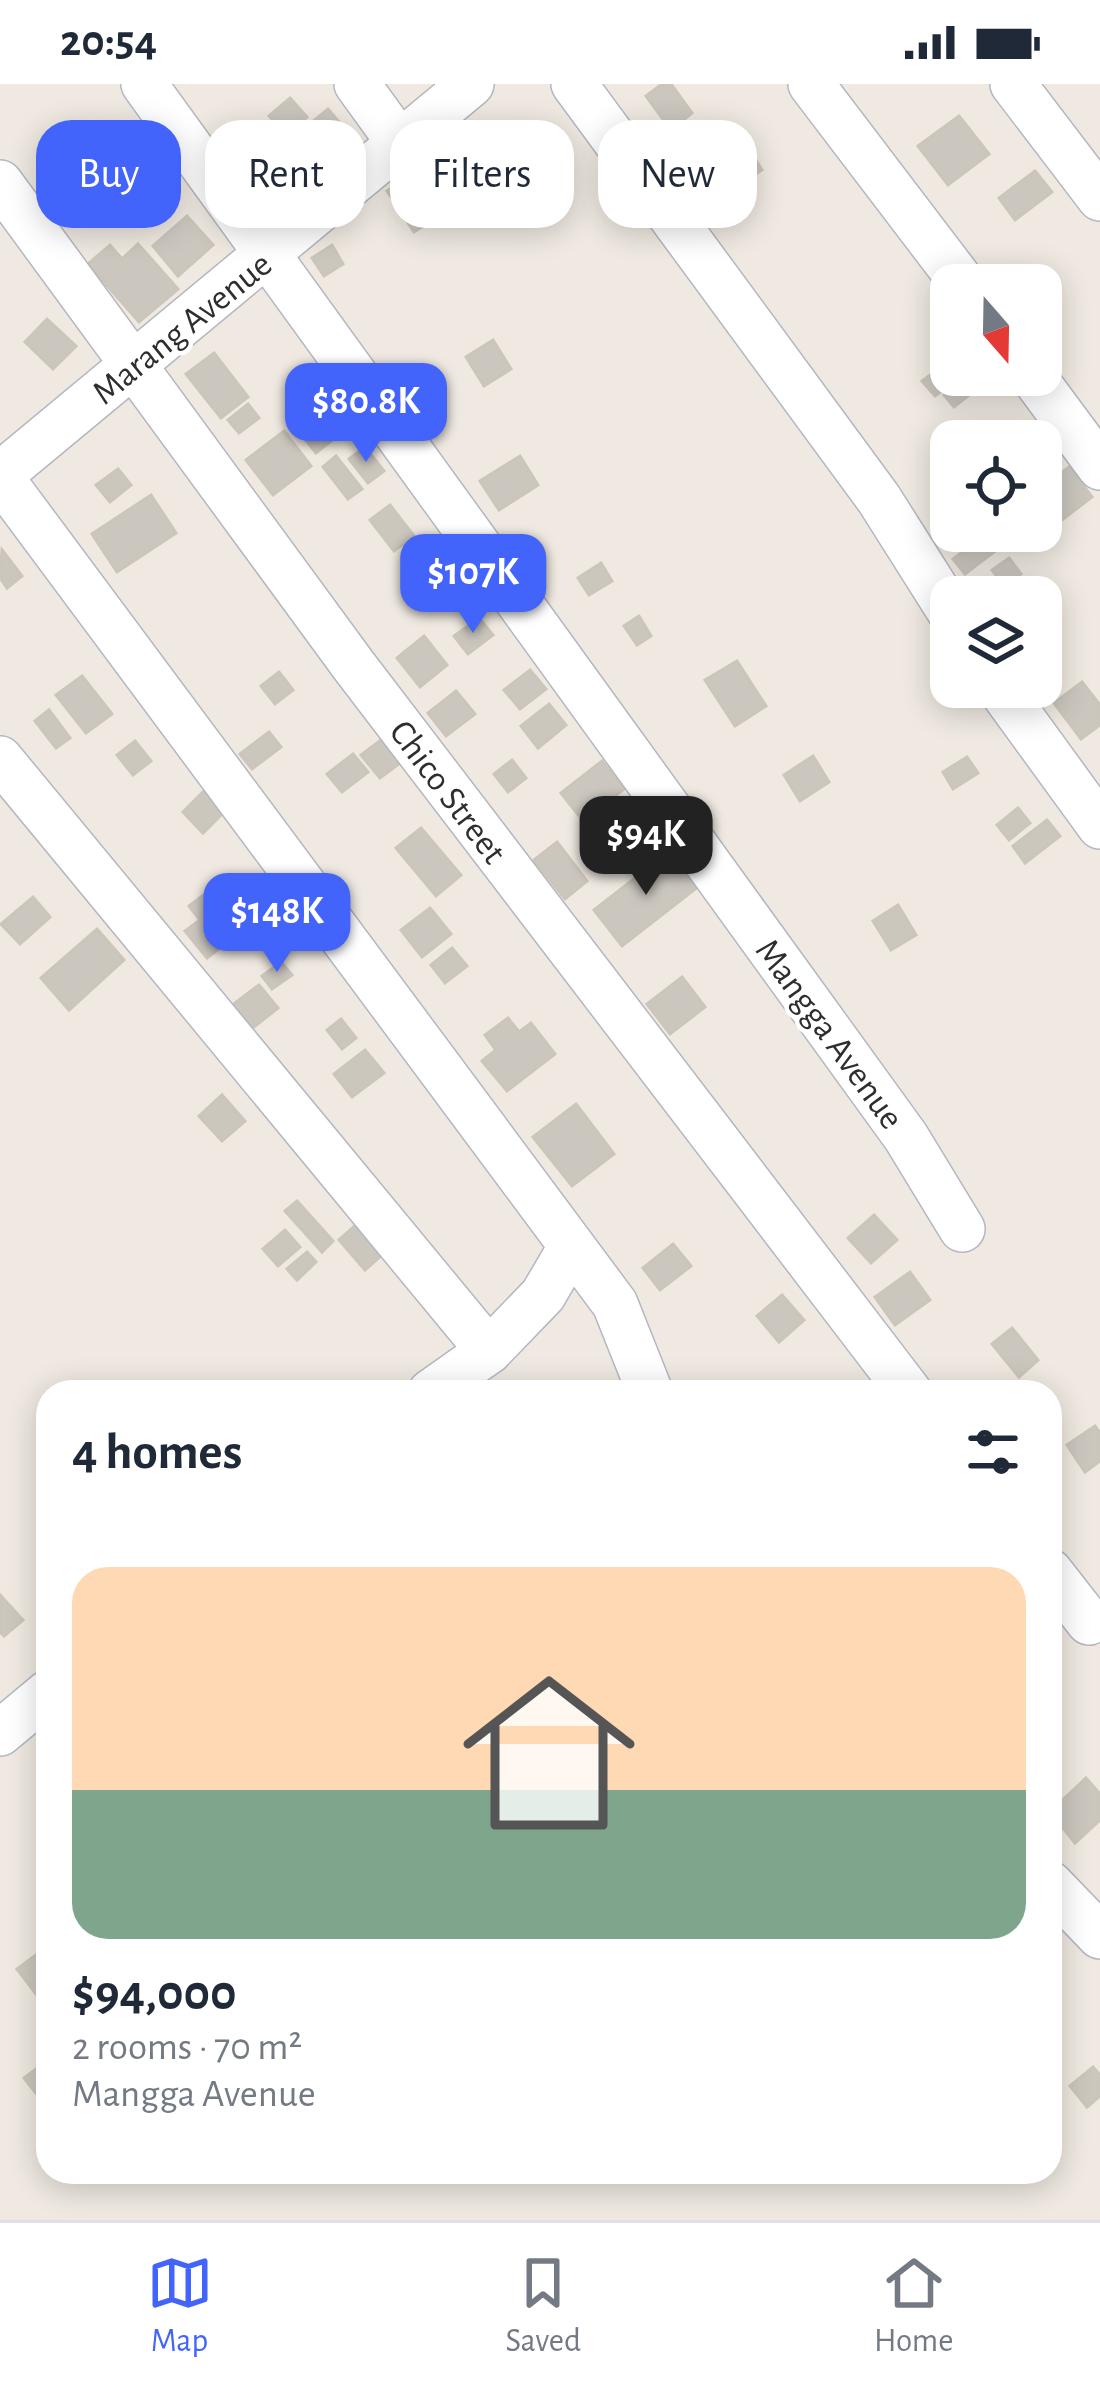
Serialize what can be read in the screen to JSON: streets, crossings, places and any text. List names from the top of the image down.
{
  "streets": {
    "street": ["Marang Avenue", "Chico Street", "Mangga Avenue"]
  },
  "crossings": [
    ["Marang Avenue", "Chico Street"],
    ["Marang Avenue", "Mangga Avenue"]
  ],
  "north": "bottom",
  "page": {
    "status": "20:54",
    "chip": [
      "Buy",
      "Rent",
      "Filters",
      "New"
    ],
    "price": [
      "$80.8K",
      "$107K",
      "$94K",
      "$148K"
    ],
    "heading": "4 homes",
    "list": [
      {
        "name": "$94,000",
        "note": "2 rooms · 70 m² · Mangga Avenue"
      }
    ],
    "tabs": ["Map", "Saved", "Home"]
  }
}
